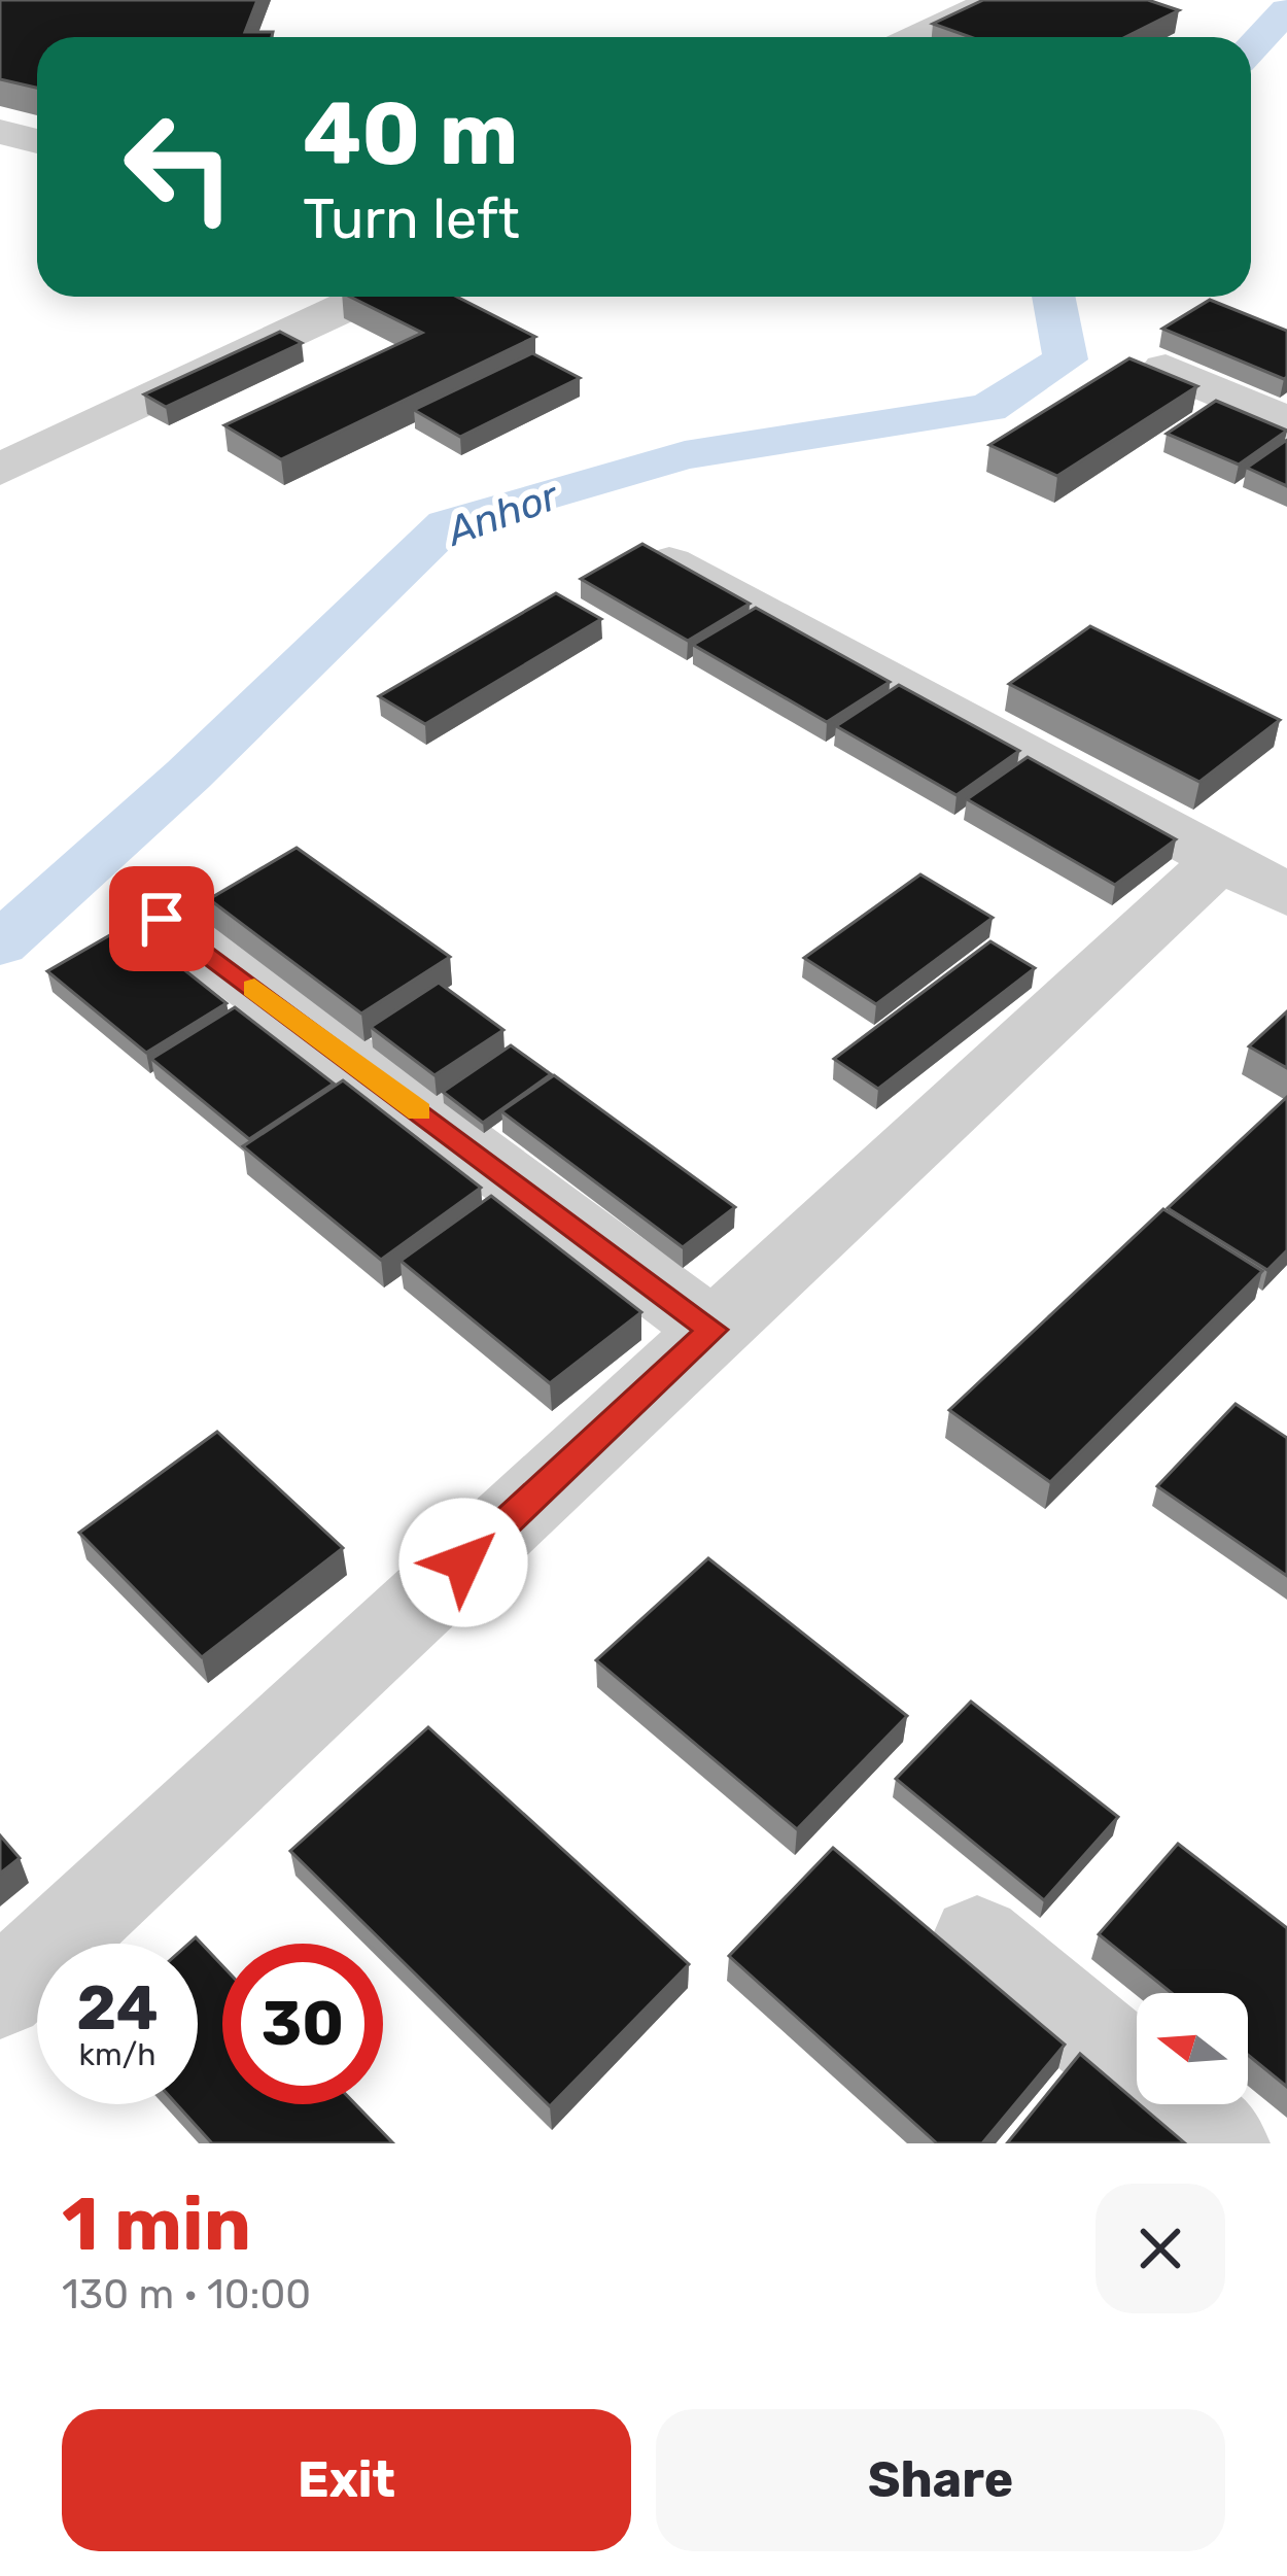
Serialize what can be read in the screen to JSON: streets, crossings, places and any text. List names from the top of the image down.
{
  "water": ["Anhor"],
  "north": "left",
  "page": {
    "turn": ["40 m", "Turn left"],
    "speed": "24 km/h",
    "limit": "30",
    "heading": ["1 min", "130 m · 10:00"],
    "buttons": ["Exit", "Share"]
  }
}
